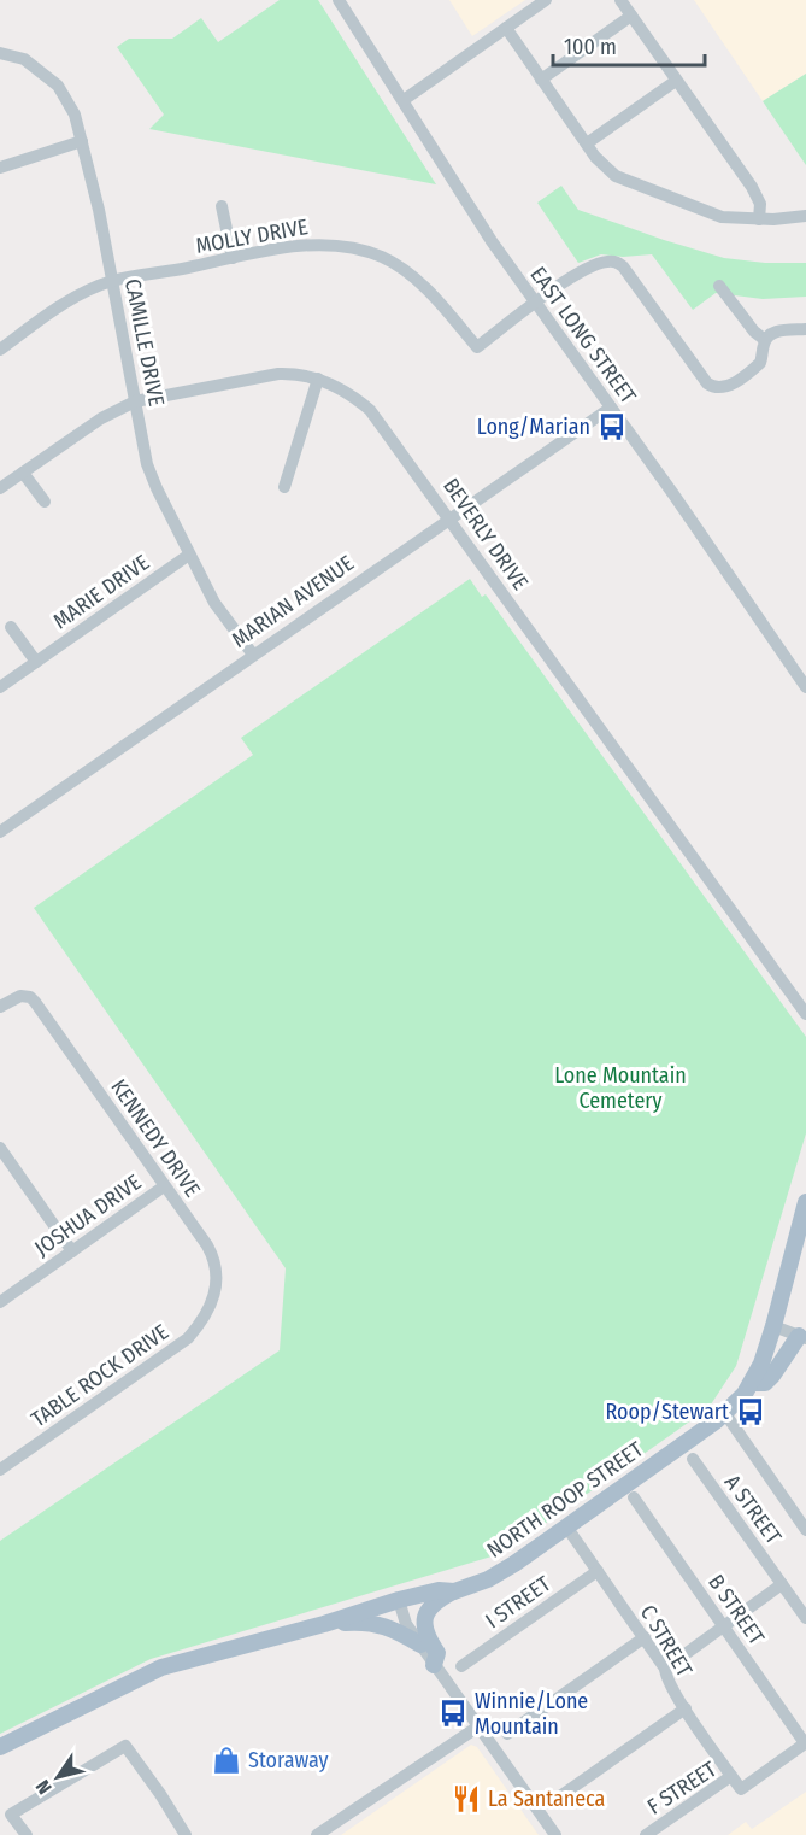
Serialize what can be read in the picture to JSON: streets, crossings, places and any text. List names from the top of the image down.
{
  "streets": {
    "main road": ["NORTH ROOP STREET"],
    "street": [
      "MOLLY DRIVE",
      "EAST LONG STREET",
      "CAMILLE DRIVE",
      "BEVERLY DRIVE",
      "MARIE DRIVE",
      "MARIAN AVENUE",
      "KENNEDY DRIVE",
      "JOSHUA DRIVE",
      "TABLE ROCK DRIVE",
      "A STREET",
      "I STREET",
      "B STREET",
      "C STREET",
      "F STREET"
    ]
  },
  "crossings": [
    ["MOLLY DRIVE", "EAST LONG STREET"],
    ["MOLLY DRIVE", "CAMILLE DRIVE"],
    ["EAST LONG STREET", "MARIAN AVENUE"],
    ["CAMILLE DRIVE", "BEVERLY DRIVE"],
    ["CAMILLE DRIVE", "MARIE DRIVE"],
    ["CAMILLE DRIVE", "MARIAN AVENUE"],
    ["BEVERLY DRIVE", "MARIAN AVENUE"],
    ["KENNEDY DRIVE", "JOSHUA DRIVE"],
    ["KENNEDY DRIVE", "TABLE ROCK DRIVE"],
    ["NORTH ROOP STREET", "C STREET"],
    ["I STREET", "C STREET"],
    ["B STREET", "F STREET"],
    ["C STREET", "F STREET"]
  ],
  "parks": ["Lone Mountain Cemetery"],
  "places": {
    "bus stop": ["Long/Marian", "Roop/Stewart", "Winnie/Lone Mountain"],
    "shop": ["Storaway"],
    "restaurant": ["La Santaneca"]
  },
  "scale_bar": "100 m",
  "north": "bottom left"
}
